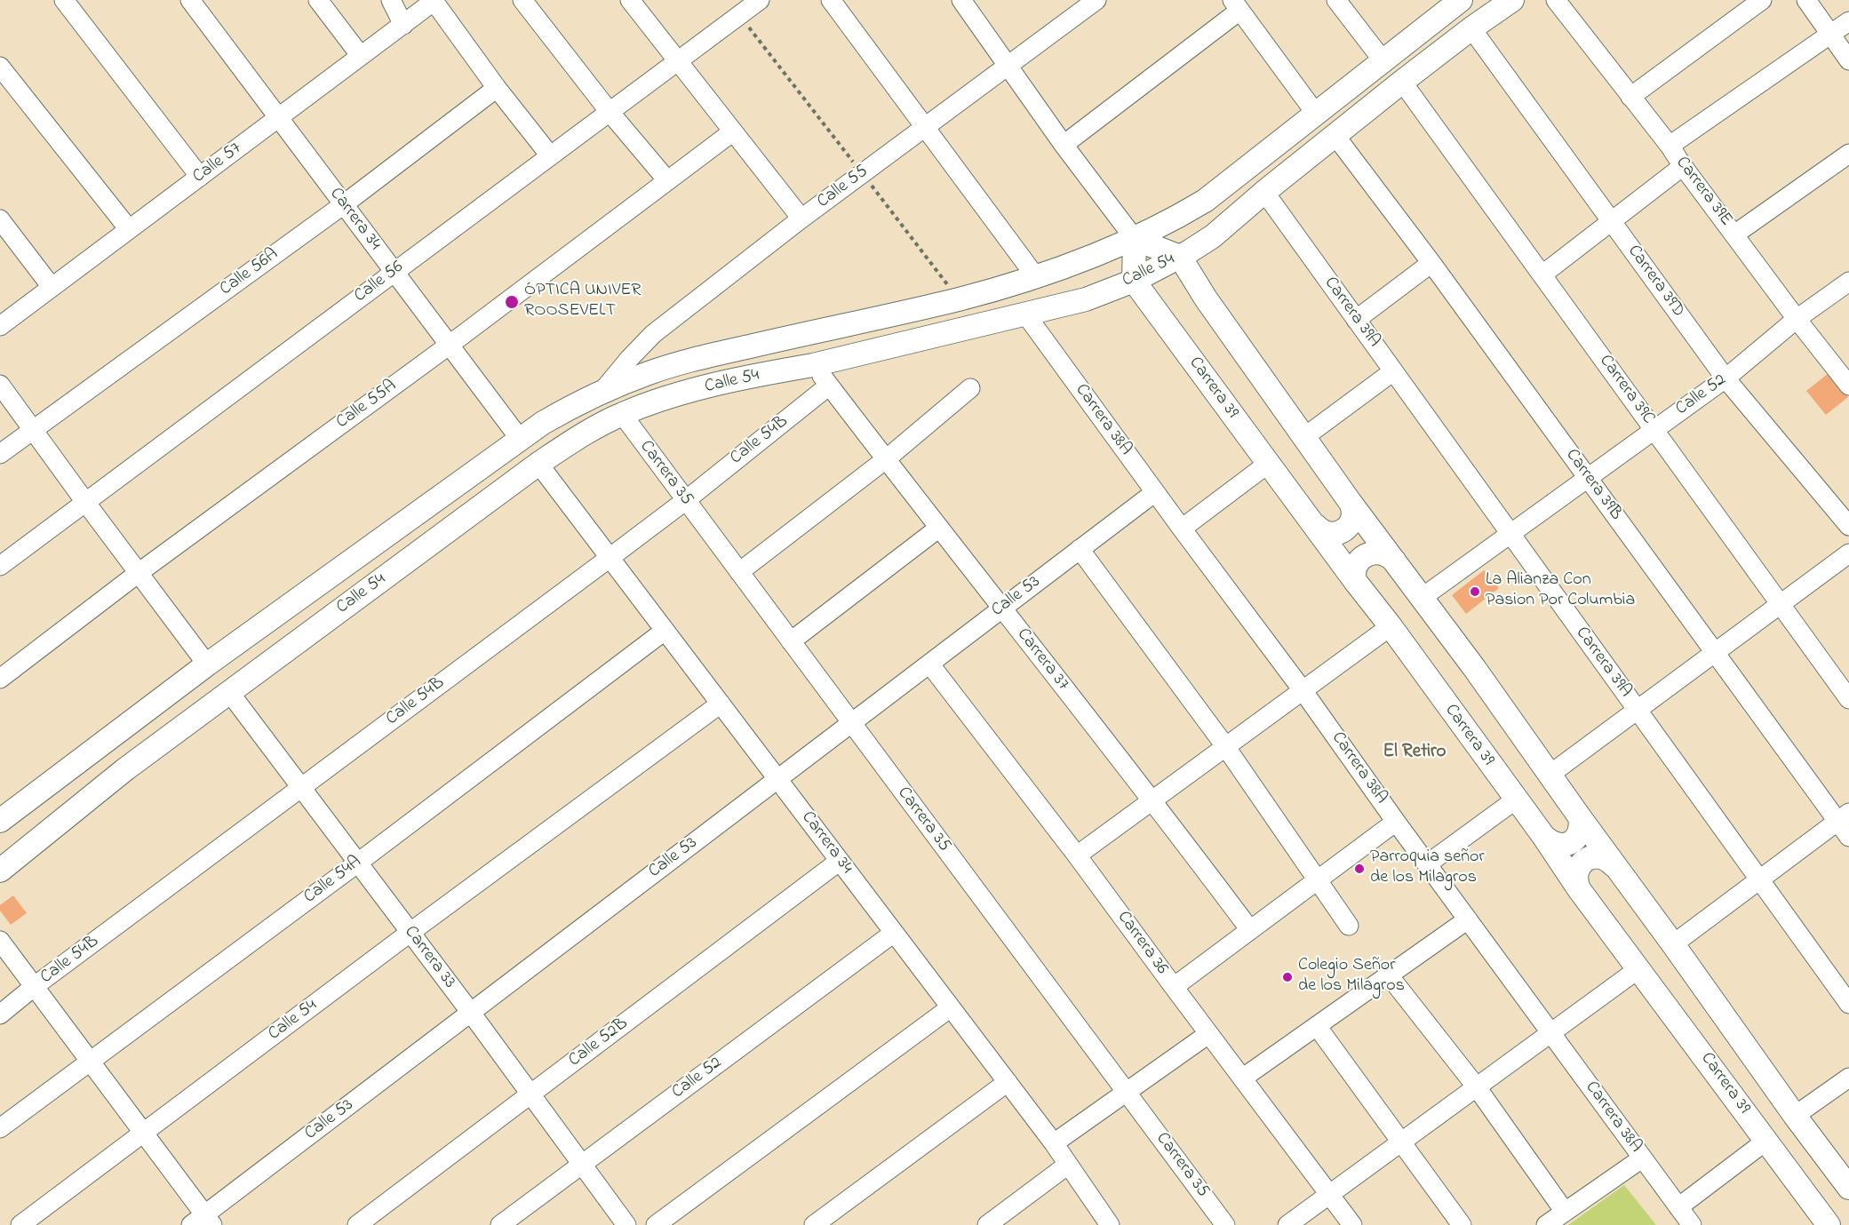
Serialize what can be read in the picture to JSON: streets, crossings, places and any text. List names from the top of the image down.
{
  "streets": {
    "main road": ["Calle 54", "Carrera 39"],
    "street": [
      "Calle 57",
      "Calle 55",
      "Carrera 39E",
      "Carrera 34",
      "Calle 56A",
      "Carrera 39D",
      "Calle 56",
      "Carrera 39A",
      "Carrera 39C",
      "Calle 52",
      "Calle 55A",
      "Carrera 38A",
      "Calle 54B",
      "Carrera 35",
      "Carrera 39B",
      "Calle 53",
      "Carrera 37",
      "Calle 54A",
      "Carrera 36",
      "Carrera 33",
      "Calle 52B"
    ]
  },
  "crossings": [
    ["Calle 57", "Carrera 34"],
    ["Calle 55", "Calle 54"],
    ["Carrera 39E", "Calle 52"],
    ["Carrera 34", "Calle 54"],
    ["Carrera 34", "Calle 56A"],
    ["Carrera 34", "Calle 56"],
    ["Carrera 34", "Calle 52"],
    ["Carrera 34", "Calle 55A"],
    ["Carrera 34", "Calle 54B"],
    ["Carrera 34", "Calle 53"],
    ["Carrera 34", "Calle 54A"],
    ["Carrera 34", "Calle 52B"],
    ["Calle 54", "Carrera 39D"],
    ["Calle 54", "Carrera 39A"],
    ["Calle 54", "Carrera 39"],
    ["Calle 54", "Carrera 39C"],
    ["Calle 54", "Carrera 38A"],
    ["Calle 54", "Carrera 35"],
    ["Calle 54", "Carrera 39B"],
    ["Calle 54", "Carrera 37"],
    ["Calle 54", "Carrera 33"],
    ["Carrera 39D", "Calle 52"],
    ["Carrera 39A", "Calle 52"],
    ["Carrera 39C", "Calle 52"],
    ["Calle 52", "Carrera 39B"],
    ["Calle 52", "Carrera 33"],
    ["Carrera 38A", "Calle 53"],
    ["Calle 54B", "Carrera 35"],
    ["Calle 54B", "Carrera 37"],
    ["Calle 54B", "Carrera 33"],
    ["Carrera 35", "Calle 53"],
    ["Calle 53", "Carrera 37"],
    ["Calle 53", "Carrera 36"],
    ["Calle 53", "Carrera 33"],
    ["Calle 54A", "Carrera 33"],
    ["Carrera 33", "Calle 52B"]
  ],
  "districts": ["El Retiro"],
  "places": [
    "ÓPTICA UNIVER ROOSEVELT",
    "La Alianza Con Pasion Por Columbia",
    "Parroquia señor de los Milagros",
    "Colegio Señor de los Milagros"
  ]
}
